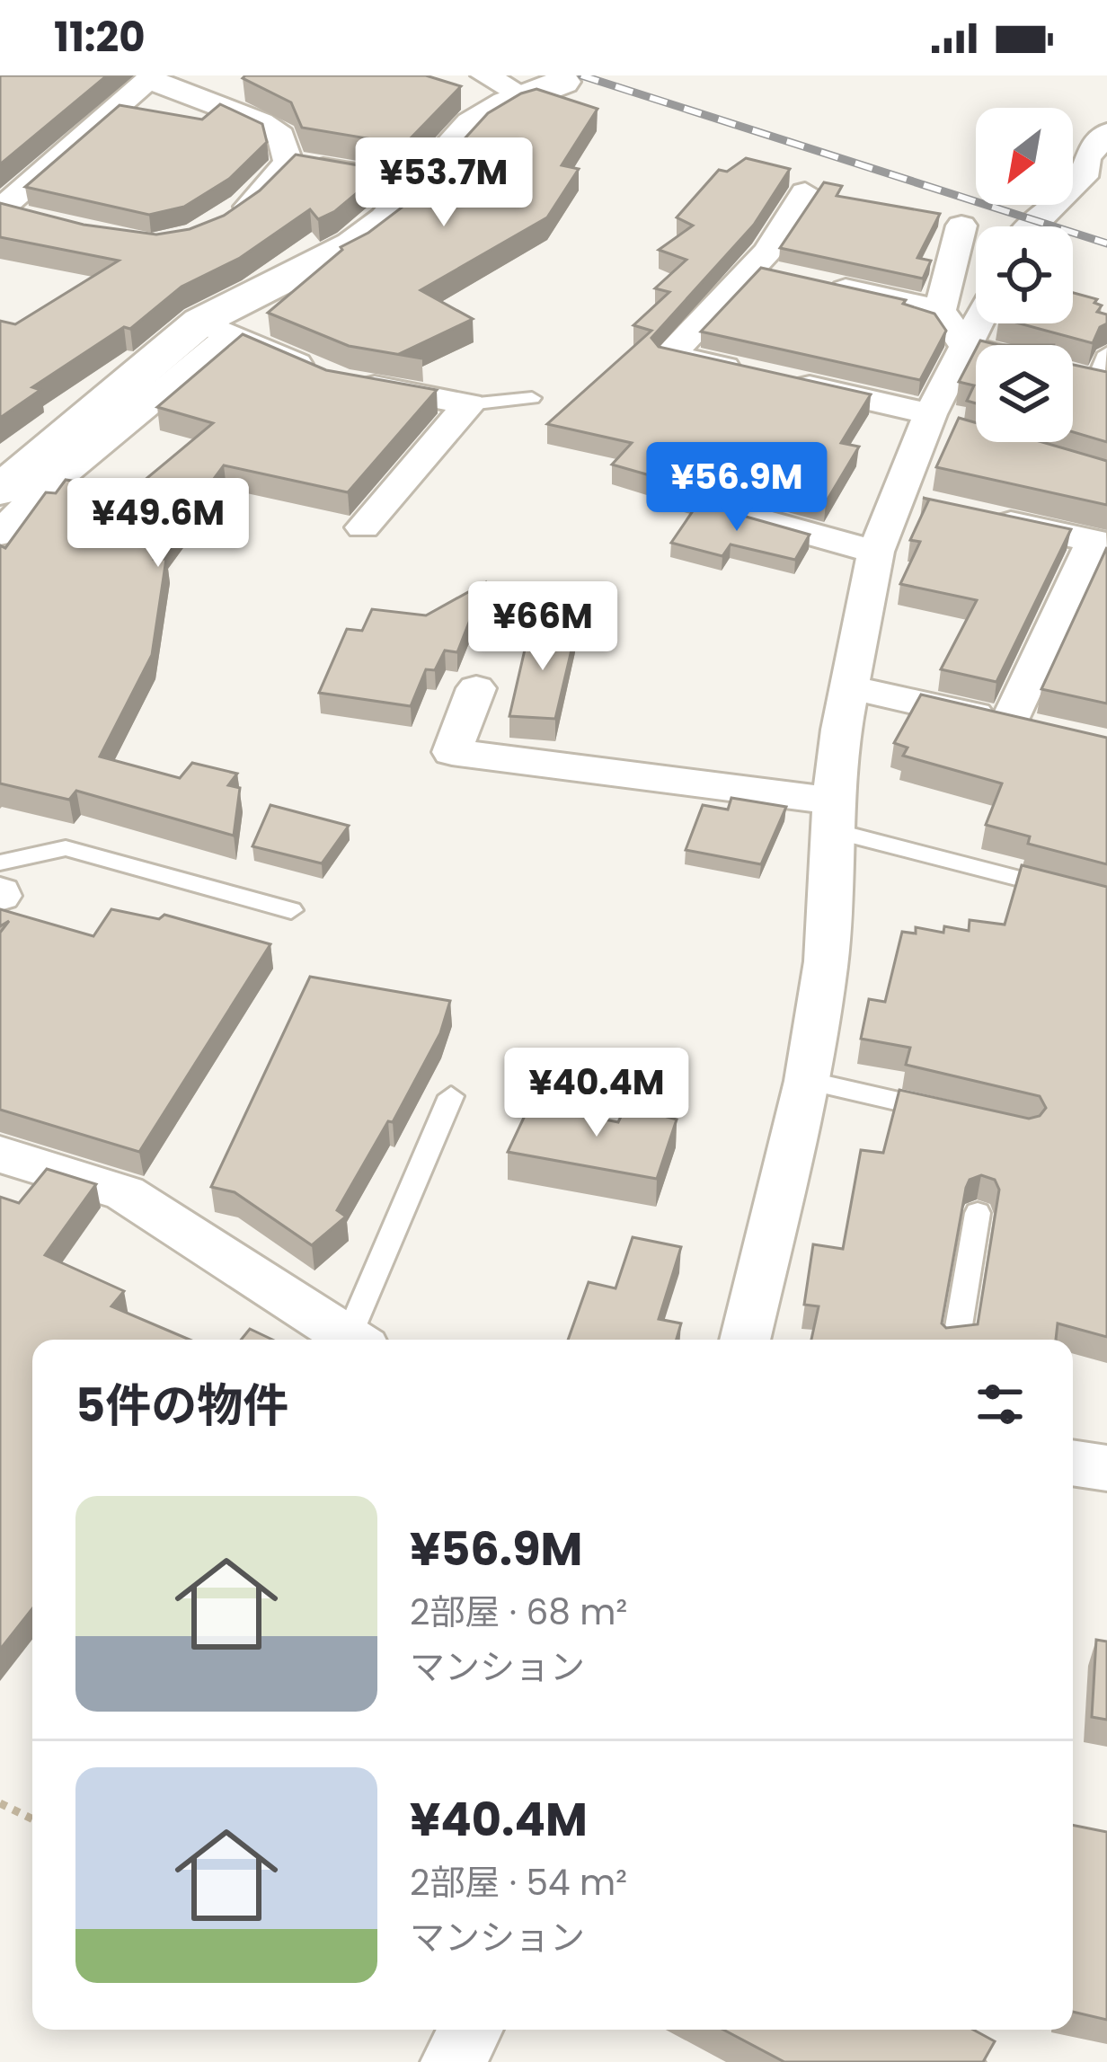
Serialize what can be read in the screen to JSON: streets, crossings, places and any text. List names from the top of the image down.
{
  "north": "bottom left",
  "page": {
    "status": "11:20",
    "price": [
      "¥53.7M",
      "¥56.9M",
      "¥49.6M",
      "¥66M",
      "¥40.4M"
    ],
    "heading": "5件の物件",
    "list": [
      {
        "name": "¥56.9M",
        "note": "2部屋 · 68 m² · マンション"
      },
      {
        "name": "¥40.4M",
        "note": "2部屋 · 54 m² · マンション"
      }
    ]
  }
}
